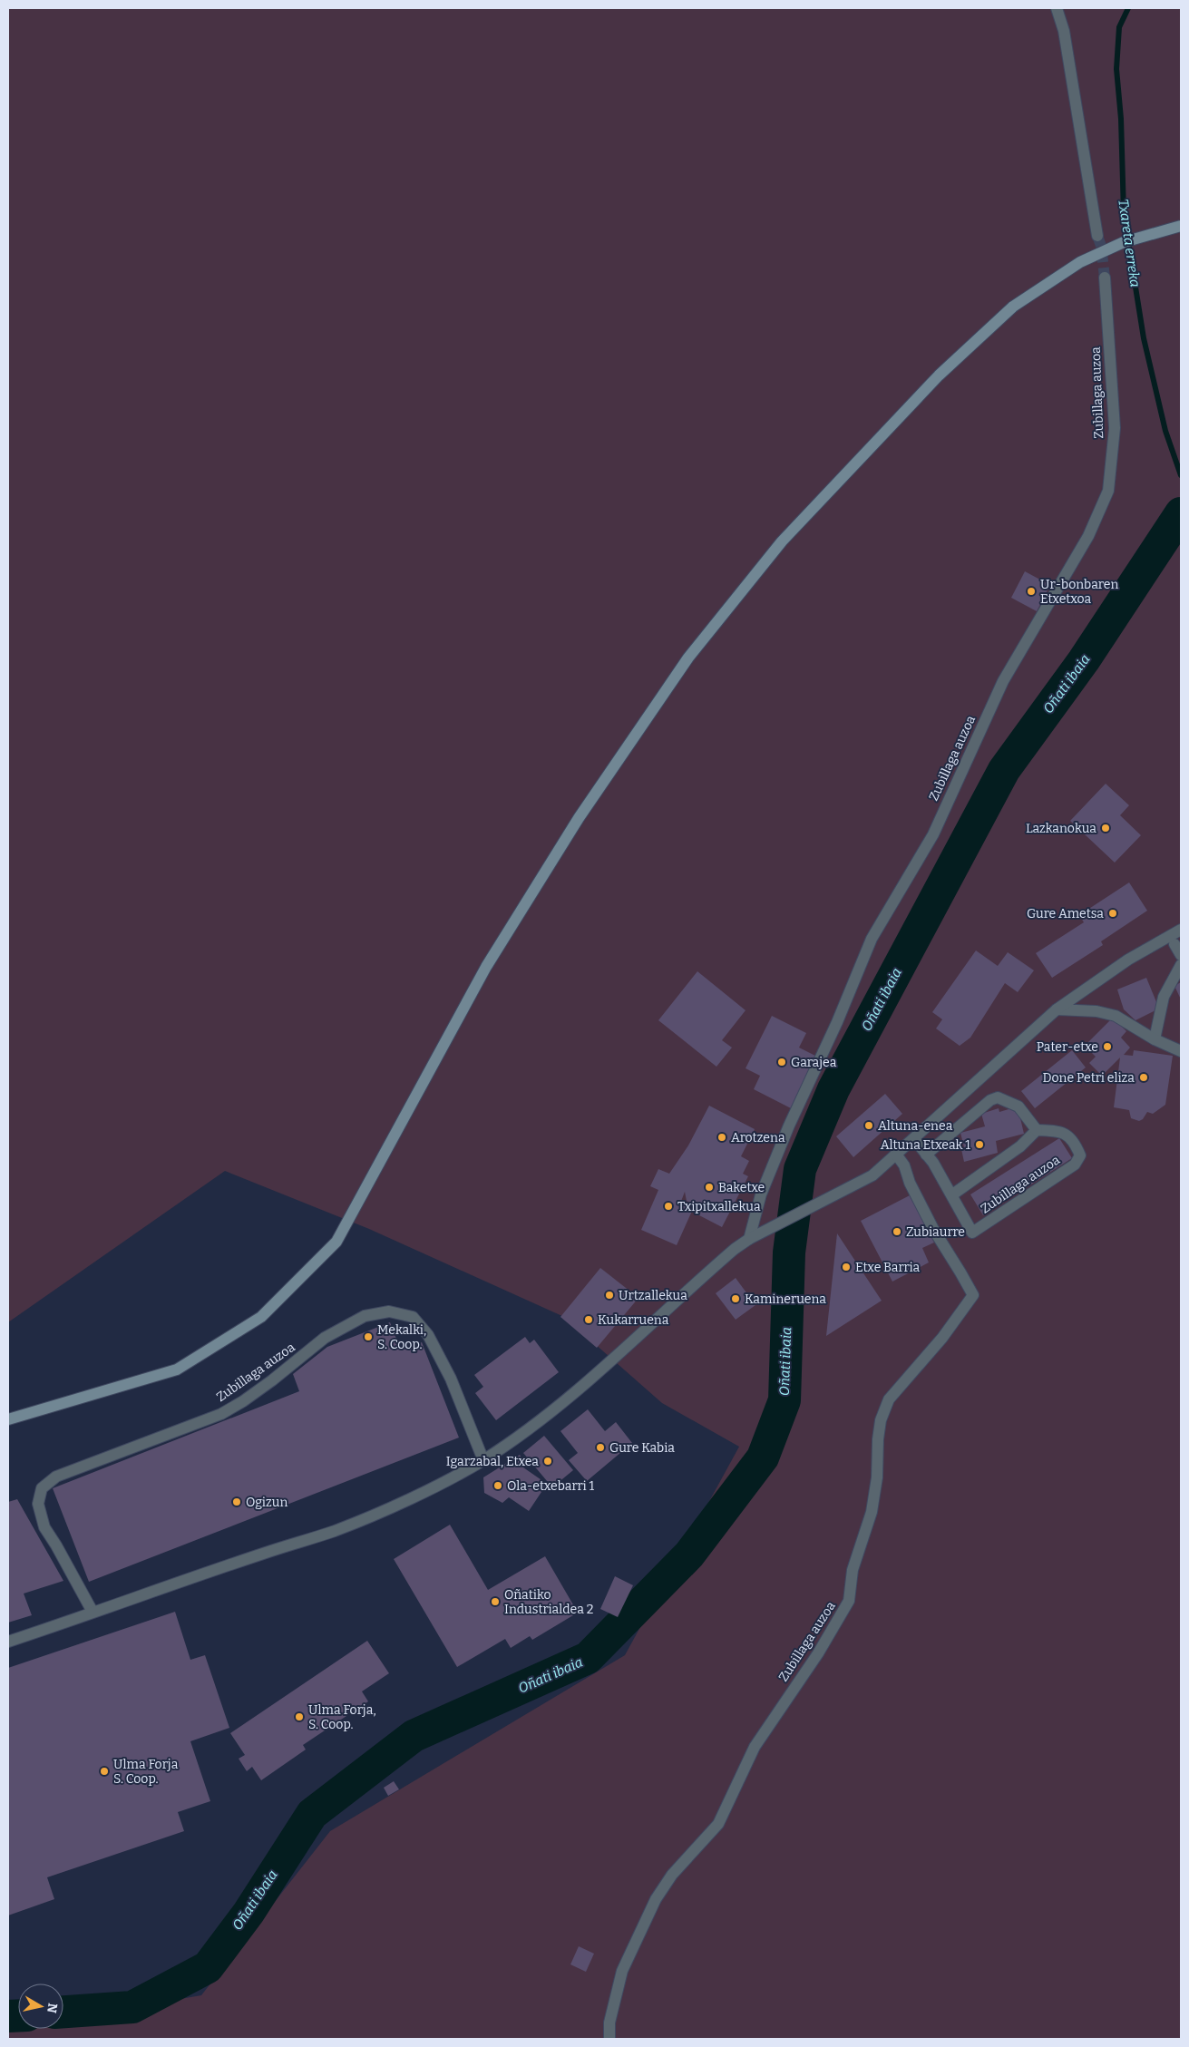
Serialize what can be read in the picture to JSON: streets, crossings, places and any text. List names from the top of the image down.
{
  "streets": {
    "street": ["Zubillaga auzoa"]
  },
  "water": ["Txareta erreka", "Oñati ibaia"],
  "places": [
    "Ur-bonbaren Etxetxoa",
    "Lazkanokua",
    "Gure Ametsa",
    "Pater-etxe",
    "Garajea",
    "Done Petri eliza",
    "Altuna-enea",
    "Arotzena",
    "Altuna Etxeak 1",
    "Baketxe",
    "Txipitxallekua",
    "Zubiaurre",
    "Etxe Barria",
    "Urtzallekua",
    "Kamineruena",
    "Kukarruena",
    "Mekalki, S. Coop.",
    "Gure Kabia",
    "Igarzabal, Etxea",
    "Ola-etxebarri 1",
    "Ogizun",
    "Oñatiko Industrialdea 2",
    "Ulma Forja, S. Coop.",
    "Ulma Forja S. Coop."
  ],
  "north": "right"
}
